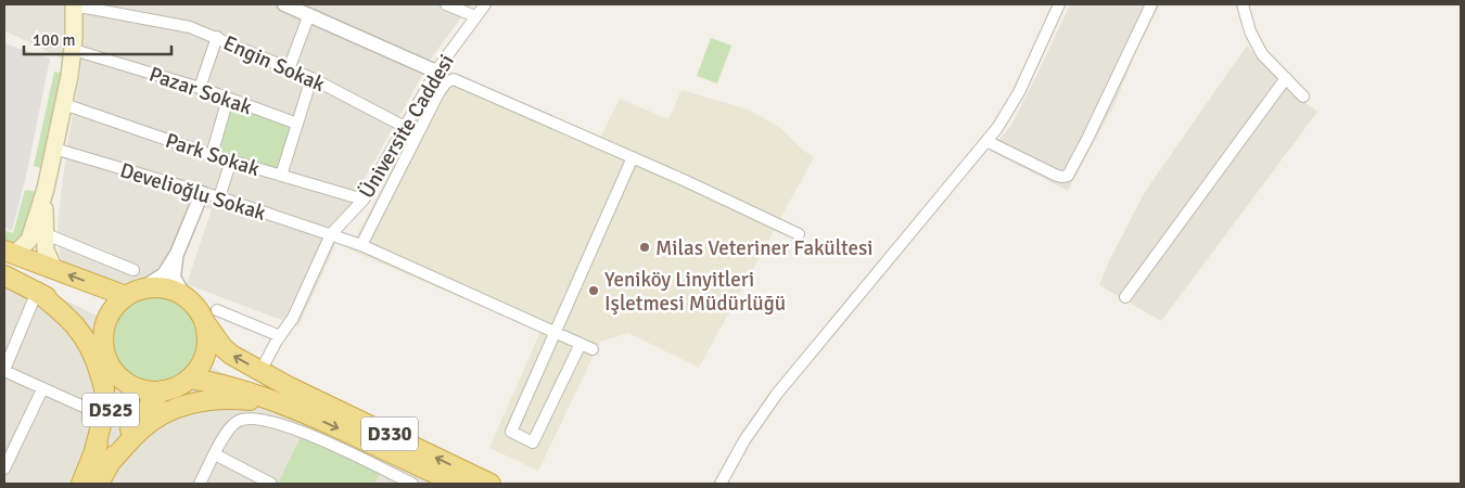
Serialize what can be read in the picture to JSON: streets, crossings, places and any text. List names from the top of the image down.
{
  "streets": {
    "highway": ["D525", "D330"],
    "street": [
      "Engin Sokak",
      "Pazar Sokak",
      "Üniversite Caddesi",
      "Park Sokak",
      "Develioğlu Sokak"
    ]
  },
  "crossings": [
    ["Engin Sokak", "Üniversite Caddesi"],
    ["Üniversite Caddesi", "Park Sokak"],
    ["Üniversite Caddesi", "Develioğlu Sokak"],
    ["D525", "D330"]
  ],
  "places": ["Milas Veteriner Fakültesi", "Yeniköy Linyitleri Işletmesi Müdürlüğü"],
  "scale_bar": "100 m"
}
